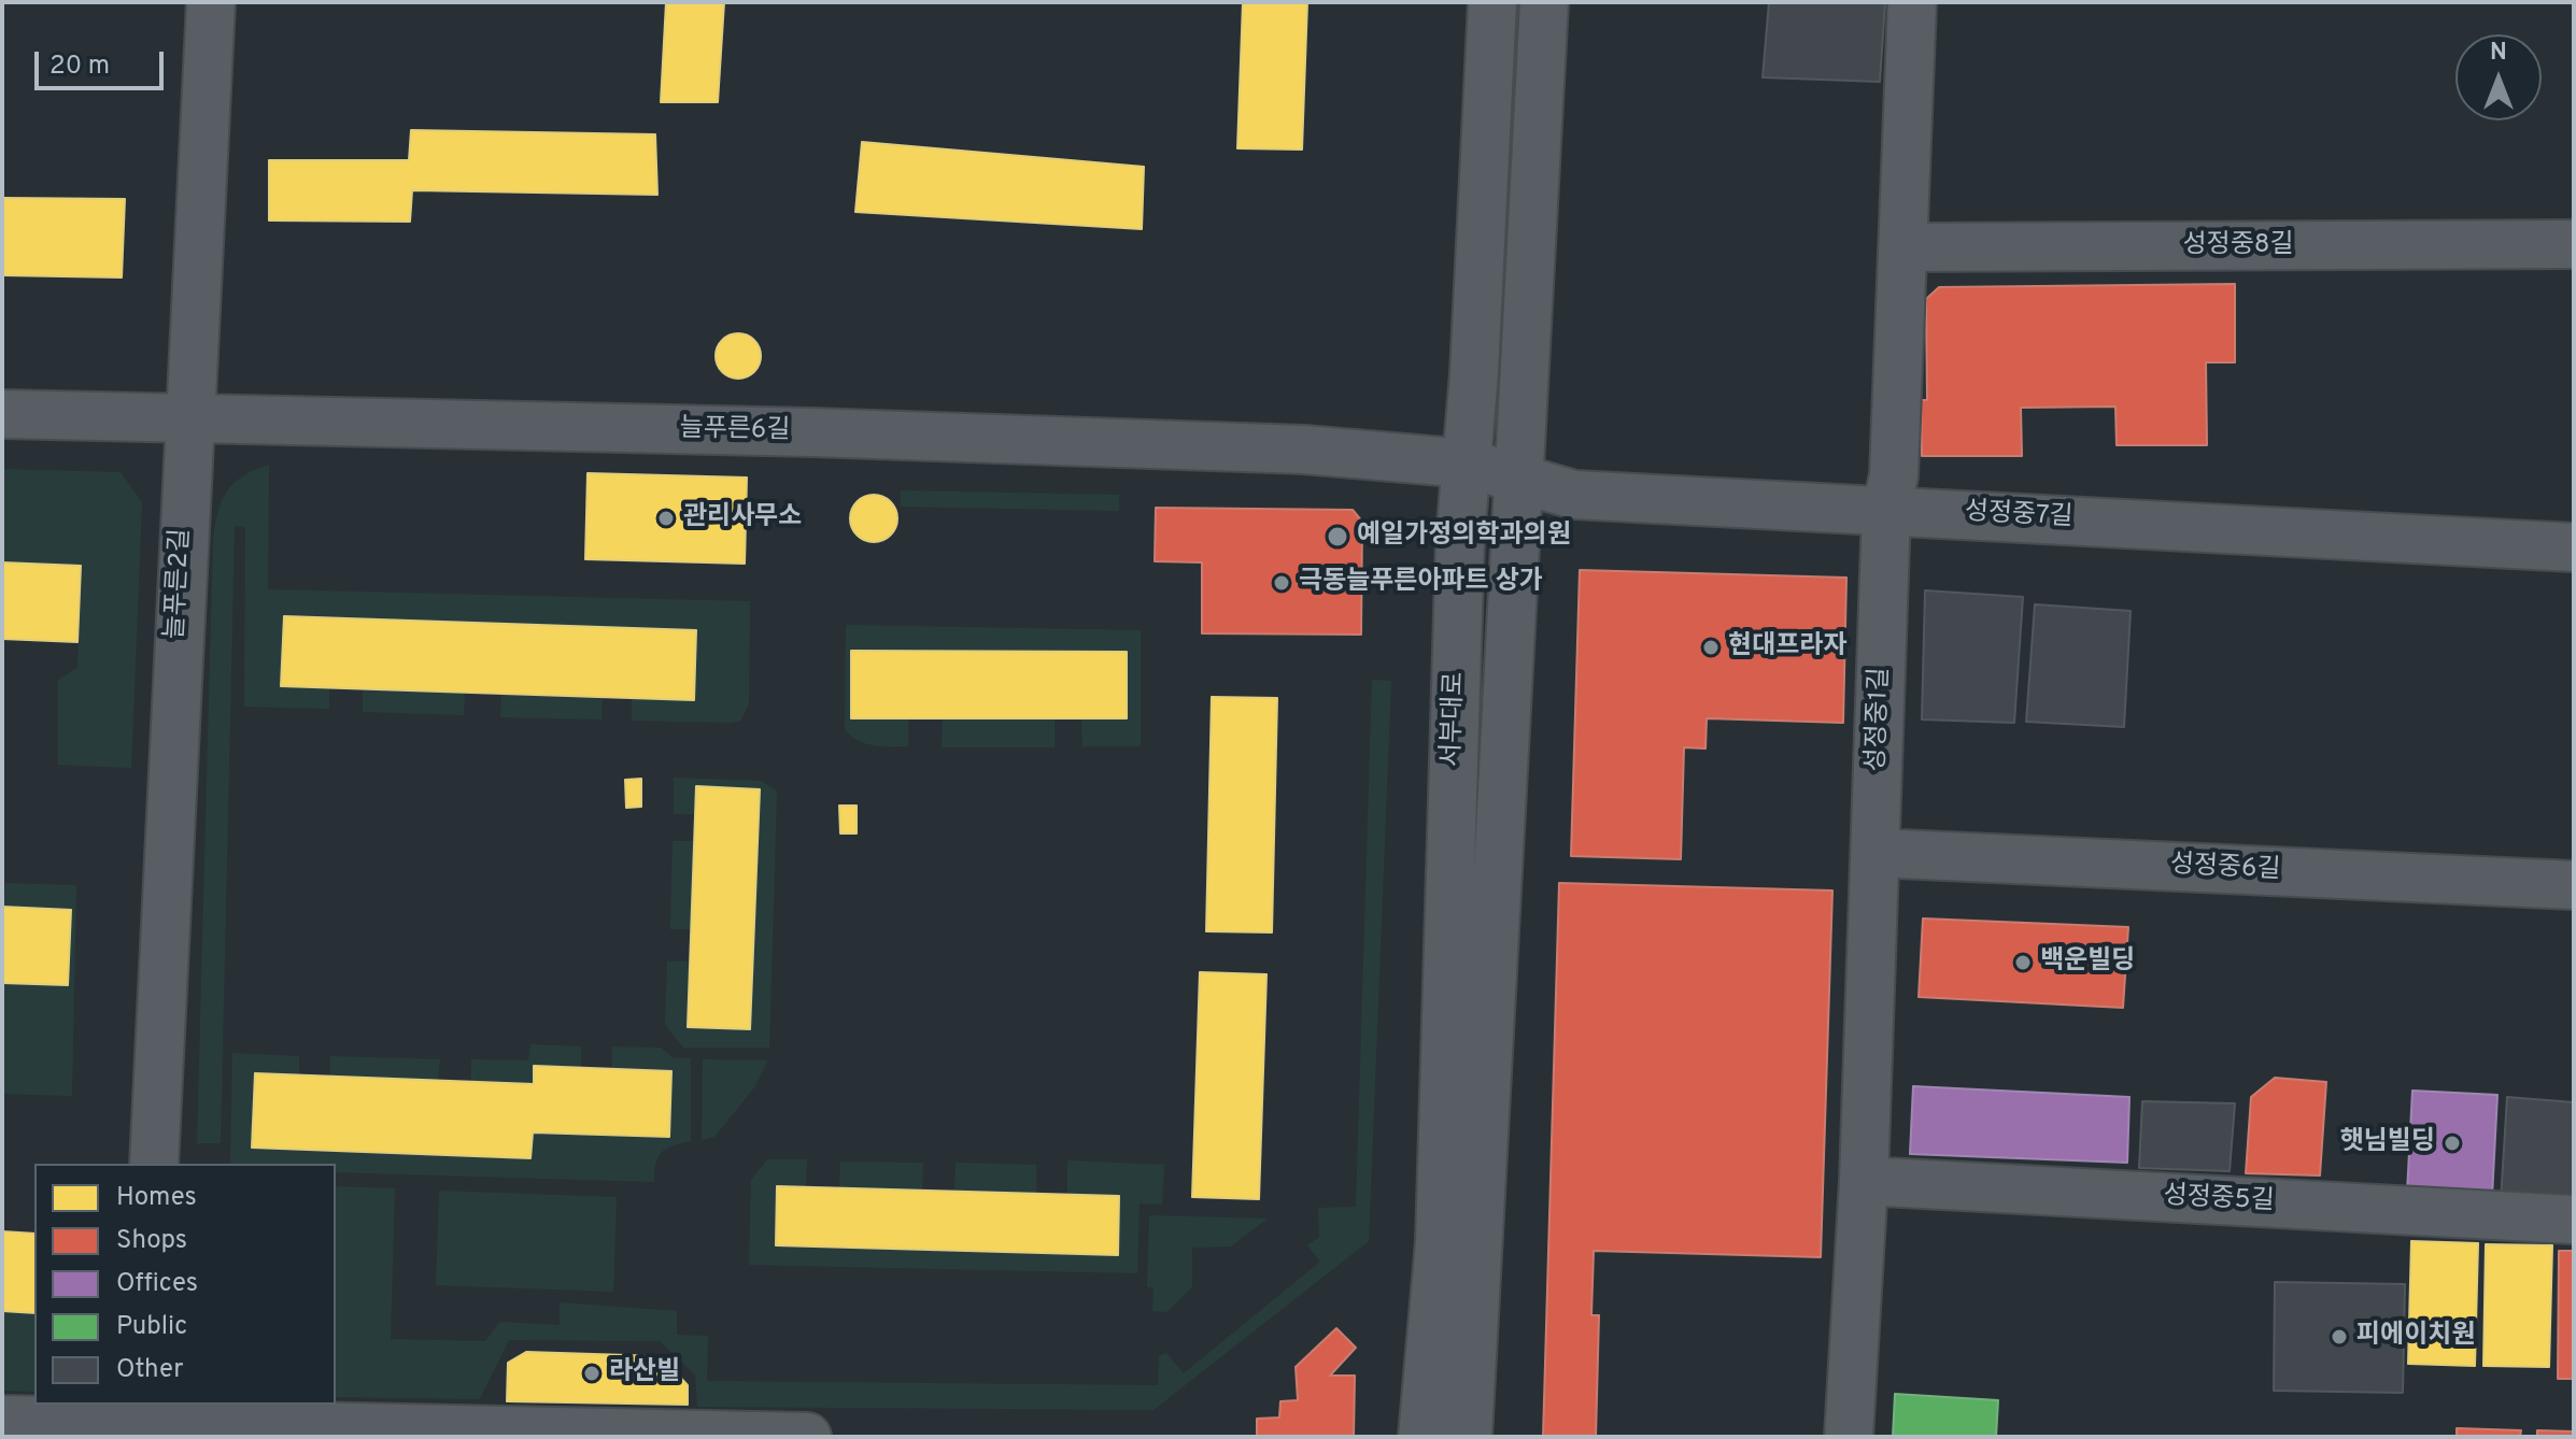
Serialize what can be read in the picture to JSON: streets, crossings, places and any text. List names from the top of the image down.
{
  "streets": {
    "street": [
      "성정중8길",
      "늘푸른6길",
      "성정중7길",
      "늘푸른2길",
      "서부대로",
      "성정중1길",
      "성정중6길",
      "성정중5길"
    ]
  },
  "crossings": [
    ["성정중8길", "성정중1길"],
    ["늘푸른6길", "성정중7길"],
    ["늘푸른6길", "늘푸른2길"],
    ["늘푸른6길", "서부대로"],
    ["성정중7길", "서부대로"],
    ["성정중7길", "성정중1길"],
    ["성정중1길", "성정중6길"],
    ["성정중1길", "성정중5길"]
  ],
  "places": [
    "관리사무소",
    "예일가정의학과의원",
    "극동늘푸른아파트 상가",
    "현대프라자",
    "백운빌딩",
    "햇님빌딩",
    "피에이치원",
    "라산빌"
  ],
  "legend": [
    "Homes",
    "Shops",
    "Offices",
    "Public",
    "Other"
  ],
  "scale_bar": "20 m",
  "north": "top"
}
